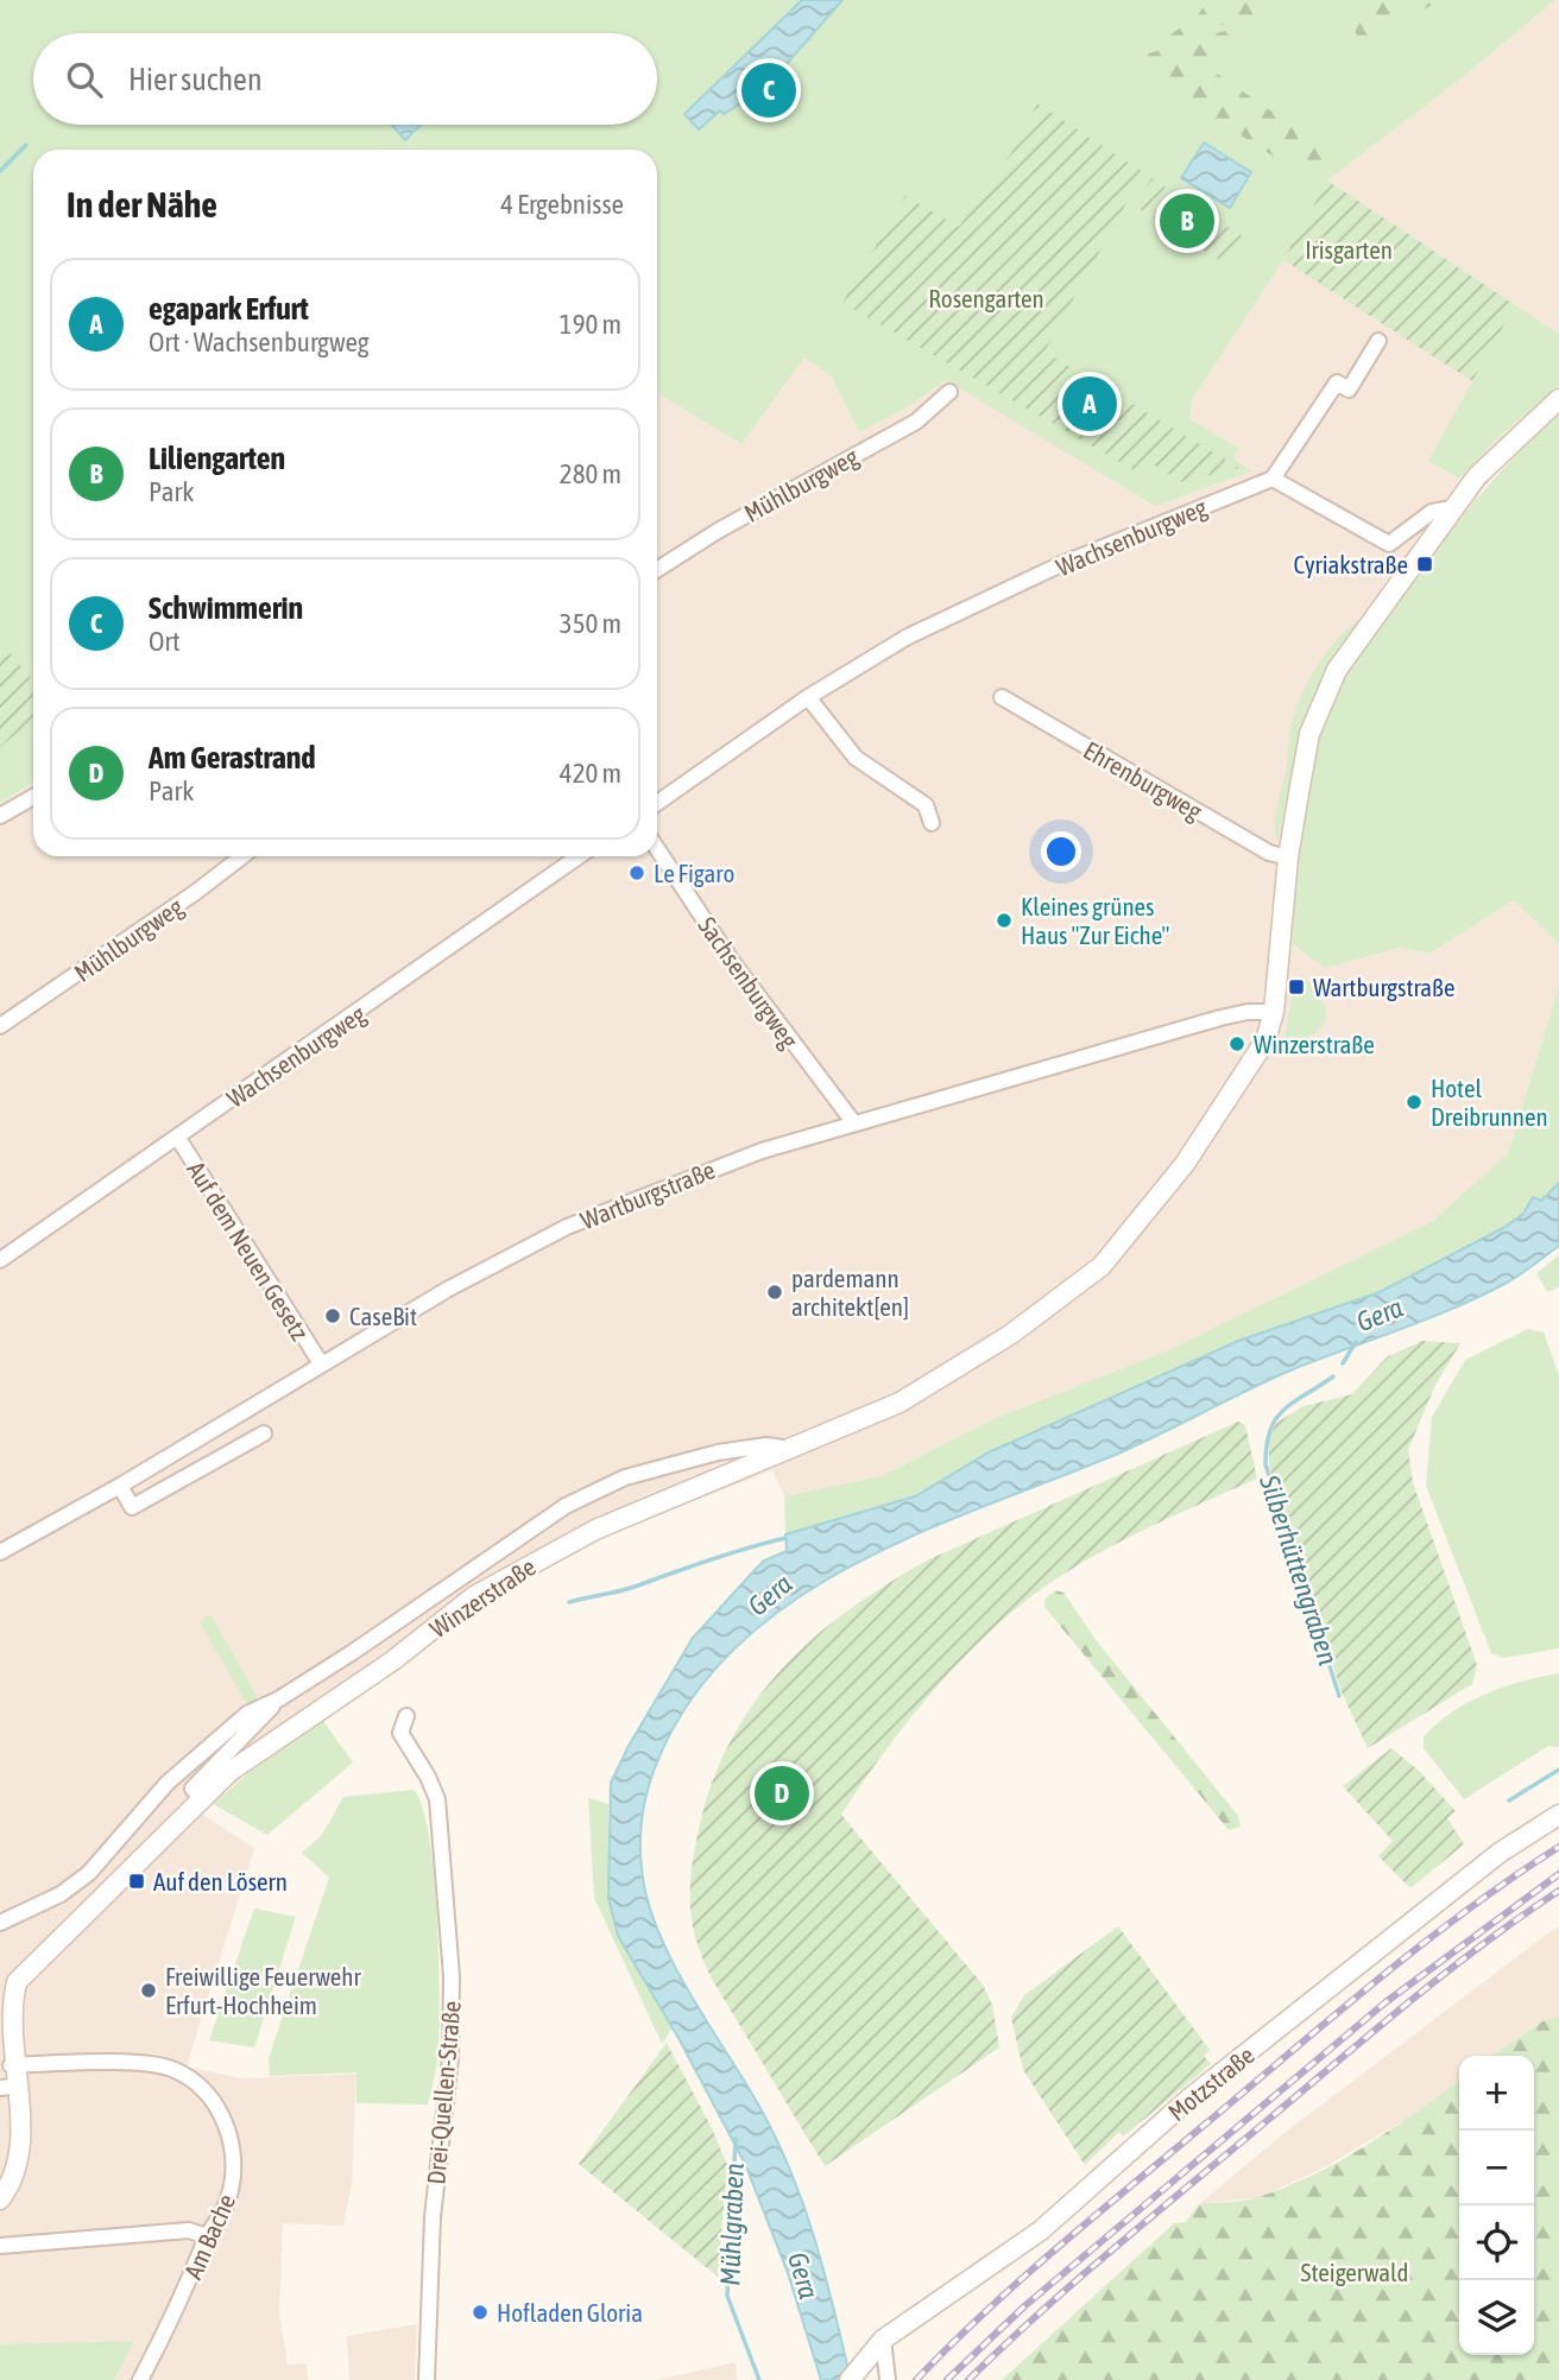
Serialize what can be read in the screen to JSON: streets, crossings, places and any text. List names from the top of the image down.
{
  "streets": {
    "street": [
      "Mühlburgweg",
      "Wachsenburgweg",
      "Ehrenburgweg",
      "Sachsenburgweg",
      "Wartburgstraße",
      "Auf dem Neuen Gesetz",
      "Winzerstraße",
      "Motzstraße",
      "Drei-Quellen-Straße",
      "Am Bache"
    ]
  },
  "crossings": [
    ["Wachsenburgweg", "Auf dem Neuen Gesetz"],
    ["Ehrenburgweg", "Winzerstraße"],
    ["Sachsenburgweg", "Wartburgstraße"],
    ["Wartburgstraße", "Auf dem Neuen Gesetz"],
    ["Wartburgstraße", "Winzerstraße"],
    ["Winzerstraße", "Am Bache"]
  ],
  "water": ["Gera", "Silberhüttengraben", "Mühlgraben"],
  "parks": ["Irisgarten", "Rosengarten", "Steigerwald"],
  "places": {
    "transit": ["Cyriakstraße", "Wartburgstraße", "Auf den Lösern"],
    "other": [
      "Le Figaro",
      "Kleines grünes Haus \"Zur Eiche\"",
      "Winzerstraße",
      "Hotel Dreibrunnen",
      "pardemann architekt[en]",
      "CaseBit",
      "Freiwillige Feuerwehr Erfurt-Hochheim",
      "Hofladen Gloria"
    ]
  },
  "page": {
    "search": "Hier suchen",
    "pins": [
      "C",
      "B",
      "A",
      "D"
    ],
    "heading": ["In der Nähe", "4 Ergebnisse"],
    "list": [
      {
        "mark": "A",
        "name": "egapark Erfurt",
        "note": "Ort · Wachsenburgweg",
        "value": "190 m"
      },
      {
        "mark": "B",
        "name": "Liliengarten",
        "note": "Park",
        "value": "280 m"
      },
      {
        "mark": "C",
        "name": "Schwimmerin",
        "note": "Ort",
        "value": "350 m"
      },
      {
        "mark": "D",
        "name": "Am Gerastrand",
        "note": "Park",
        "value": "420 m"
      }
    ],
    "map_buttons": ["+", "−"]
  }
}
